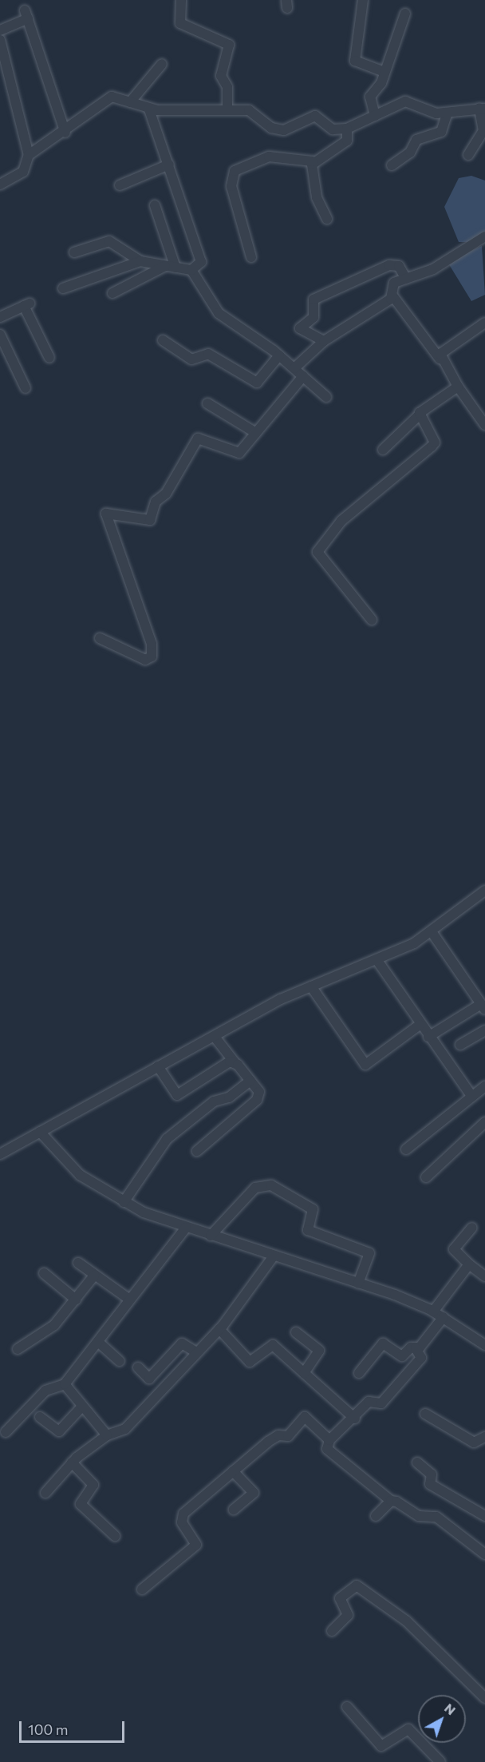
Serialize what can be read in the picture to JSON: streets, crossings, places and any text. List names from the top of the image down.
{
  "scale_bar": "100 m",
  "north": "top right"
}
